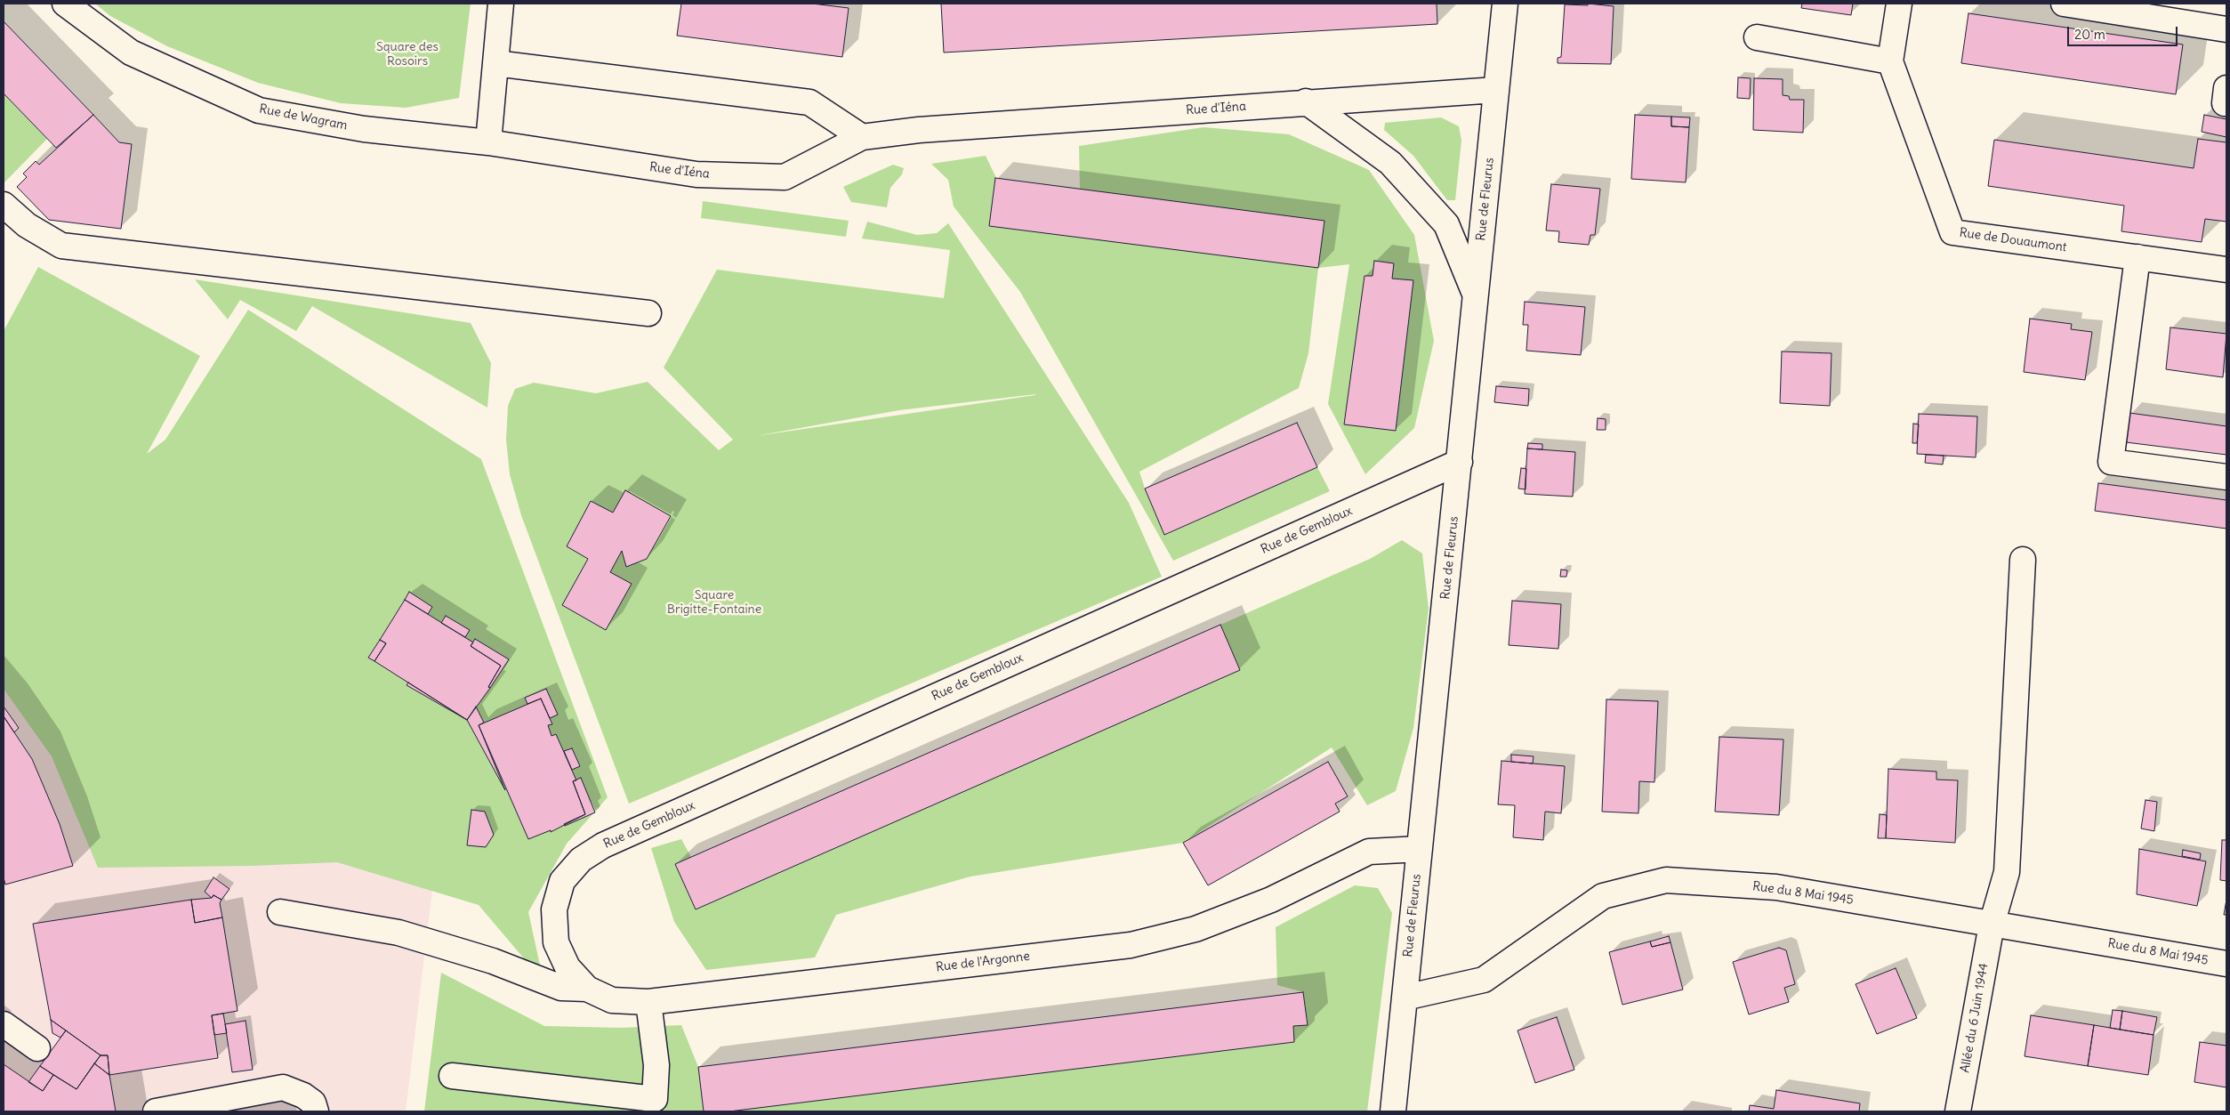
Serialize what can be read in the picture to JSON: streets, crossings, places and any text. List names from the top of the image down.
{
  "streets": {
    "street": [
      "Rue d'Iéna",
      "Rue de Wagram",
      "Rue de Fleurus",
      "Rue de Douaumont",
      "Rue de Gembloux",
      "Rue du 8 Mai 1945",
      "Rue de l'Argonne",
      "Allée du 6 Juin 1944"
    ]
  },
  "crossings": [
    ["Rue d'Iéna", "Rue de Wagram"],
    ["Rue d'Iéna", "Rue de Fleurus"],
    ["Rue de Fleurus", "Rue de Gembloux"],
    ["Rue de Fleurus", "Rue du 8 Mai 1945"],
    ["Rue de Fleurus", "Rue de l'Argonne"],
    ["Rue de Gembloux", "Rue de l'Argonne"],
    ["Rue du 8 Mai 1945", "Allée du 6 Juin 1944"]
  ],
  "parks": ["Square des Rosoirs", "Square Brigitte-Fontaine"],
  "scale_bar": "20 m"
}
